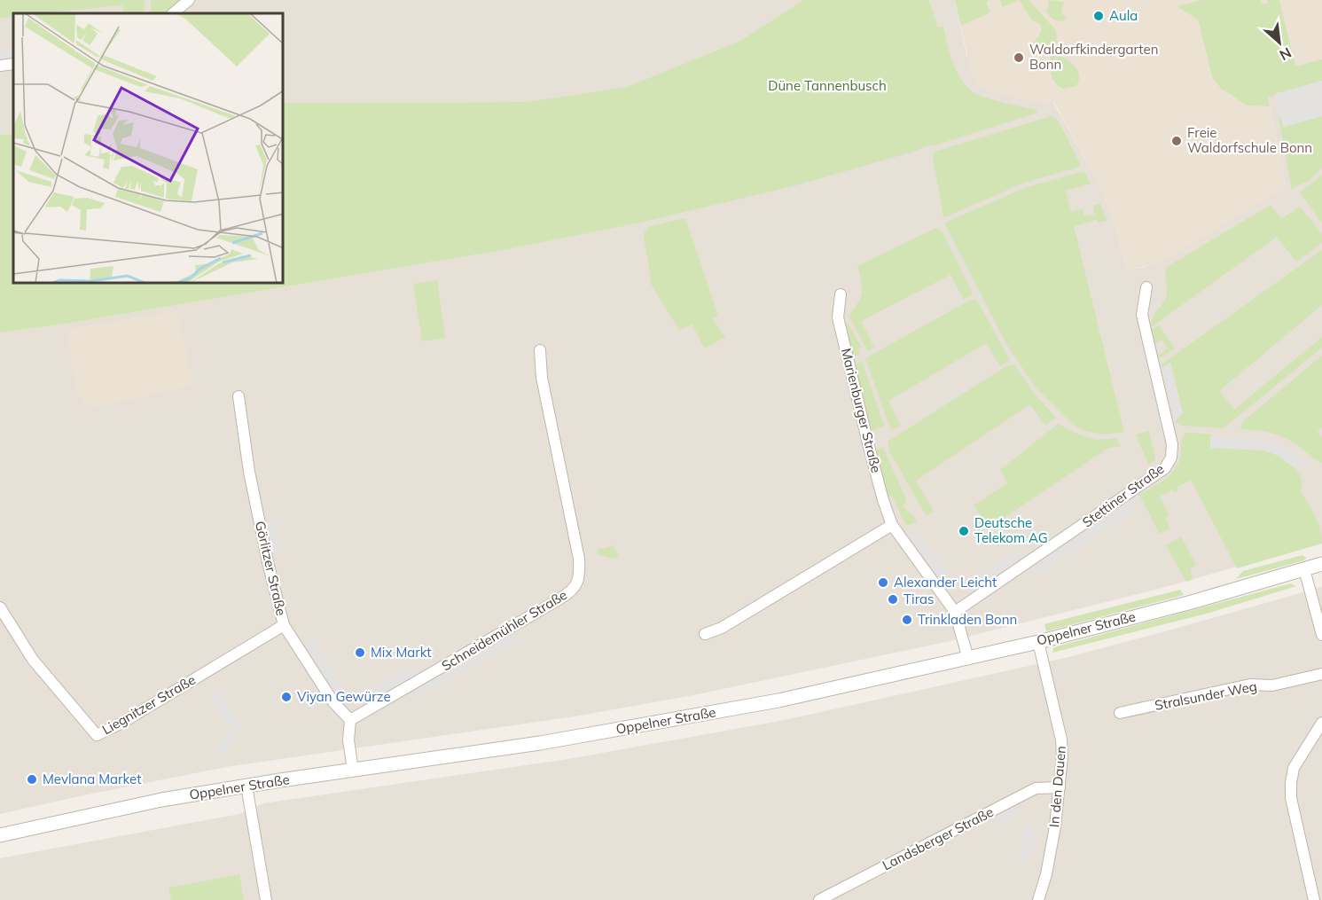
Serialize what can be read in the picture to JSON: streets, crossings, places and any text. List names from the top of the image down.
{
  "streets": {
    "street": [
      "Marienburger Straße",
      "Stettiner Straße",
      "Görlitzer Straße",
      "Oppelner Straße",
      "Schneidemühler Straße",
      "Stralsunder Weg",
      "Liegnitzer Straße",
      "In den Dauen",
      "Landsberger Straße"
    ]
  },
  "crossings": [
    ["Marienburger Straße", "Stettiner Straße"],
    ["Marienburger Straße", "Oppelner Straße"],
    ["Görlitzer Straße", "Schneidemühler Straße"],
    ["Görlitzer Straße", "Liegnitzer Straße"],
    ["Oppelner Straße", "In den Dauen"],
    ["In den Dauen", "Landsberger Straße"]
  ],
  "parks": ["Düne Tannenbusch"],
  "places": [
    "Aula",
    "Waldorfkindergarten Bonn",
    "Freie Waldorfschule Bonn",
    "Deutsche Telekom AG",
    "Alexander Leicht",
    "Tiras",
    "Trinkladen Bonn",
    "Mix Markt",
    "Viyan Gewürze",
    "Mevlana Market"
  ],
  "north": "bottom right"
}
